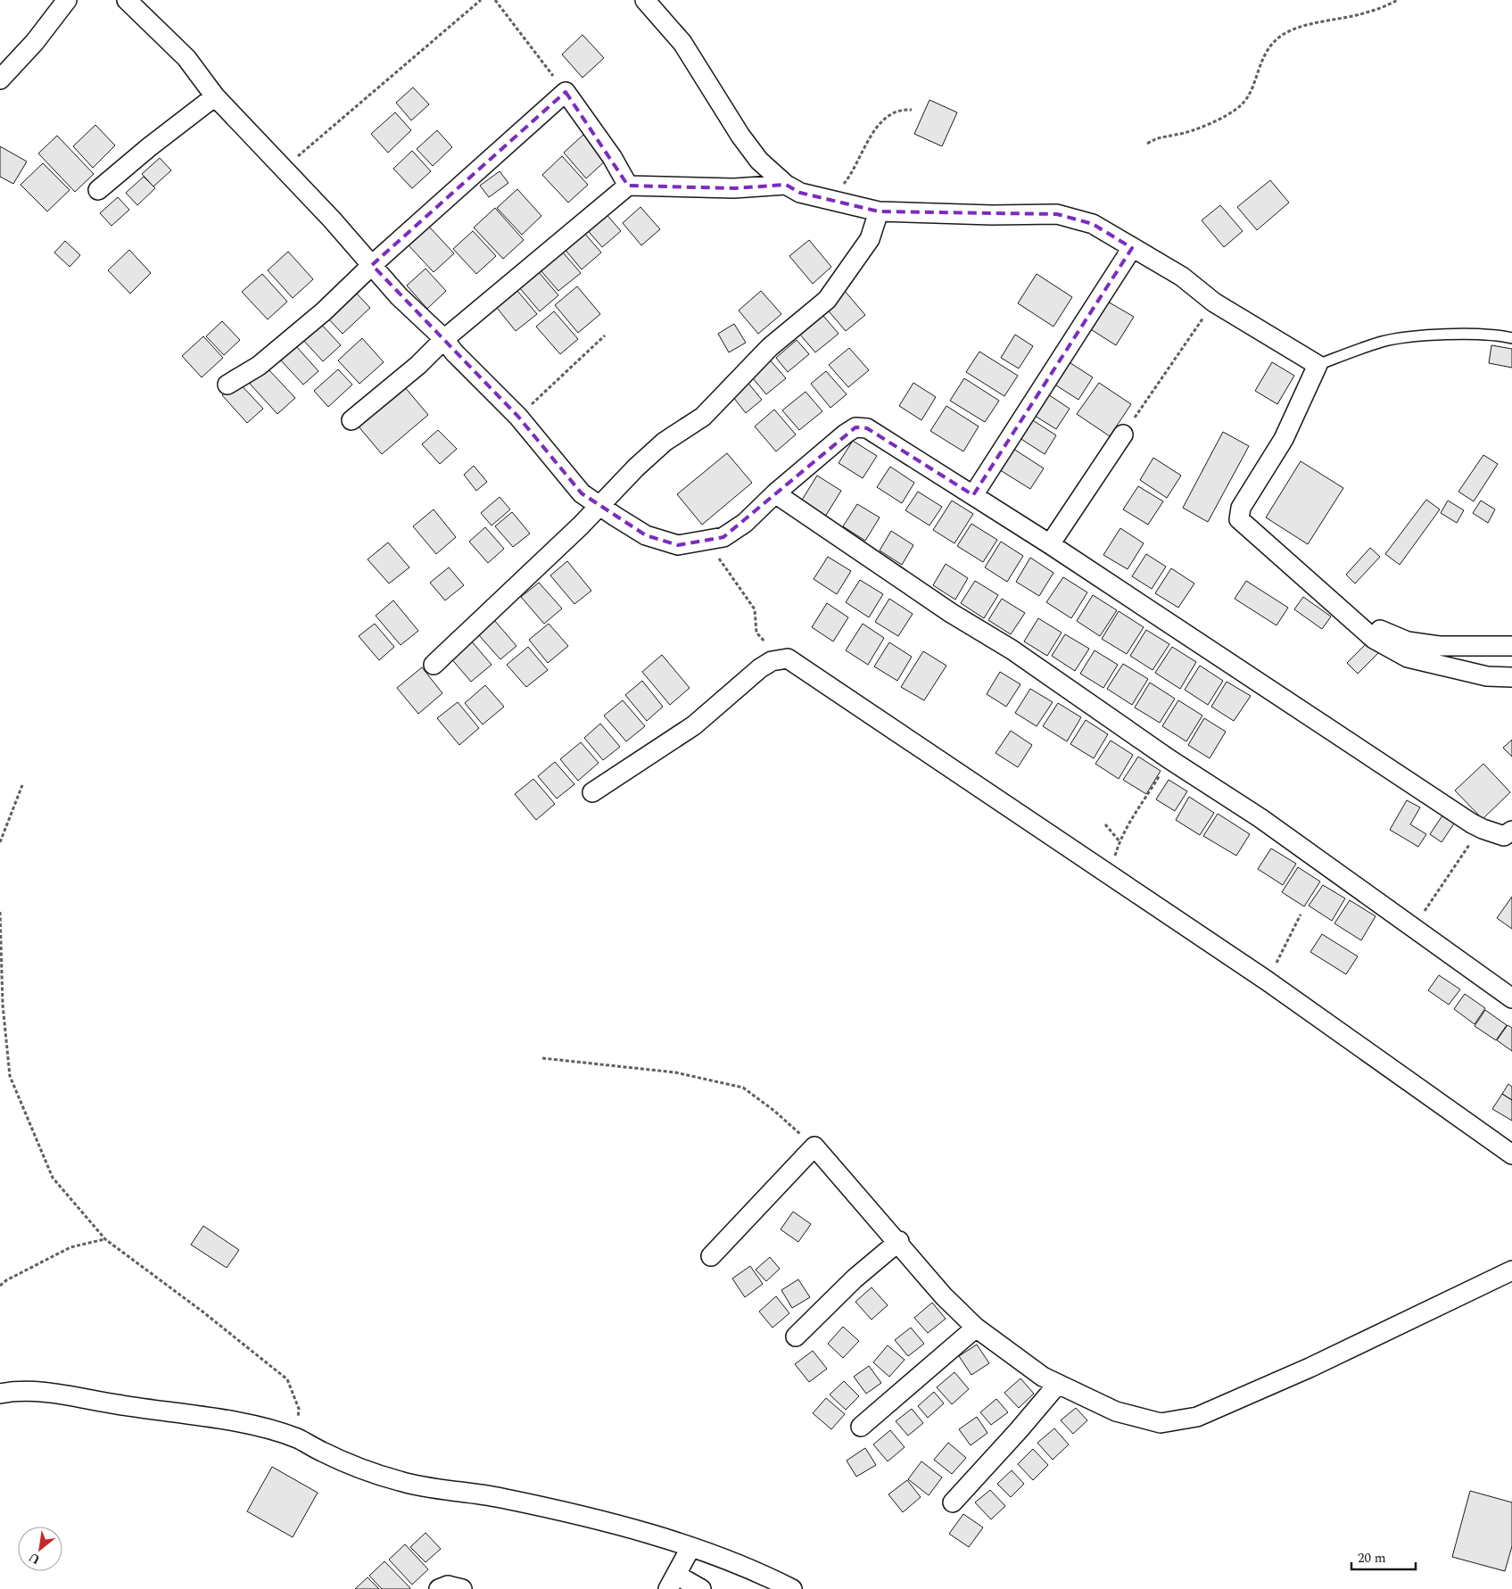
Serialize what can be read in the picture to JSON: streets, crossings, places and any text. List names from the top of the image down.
{
  "scale_bar": "20 m",
  "north": "bottom left"
}
